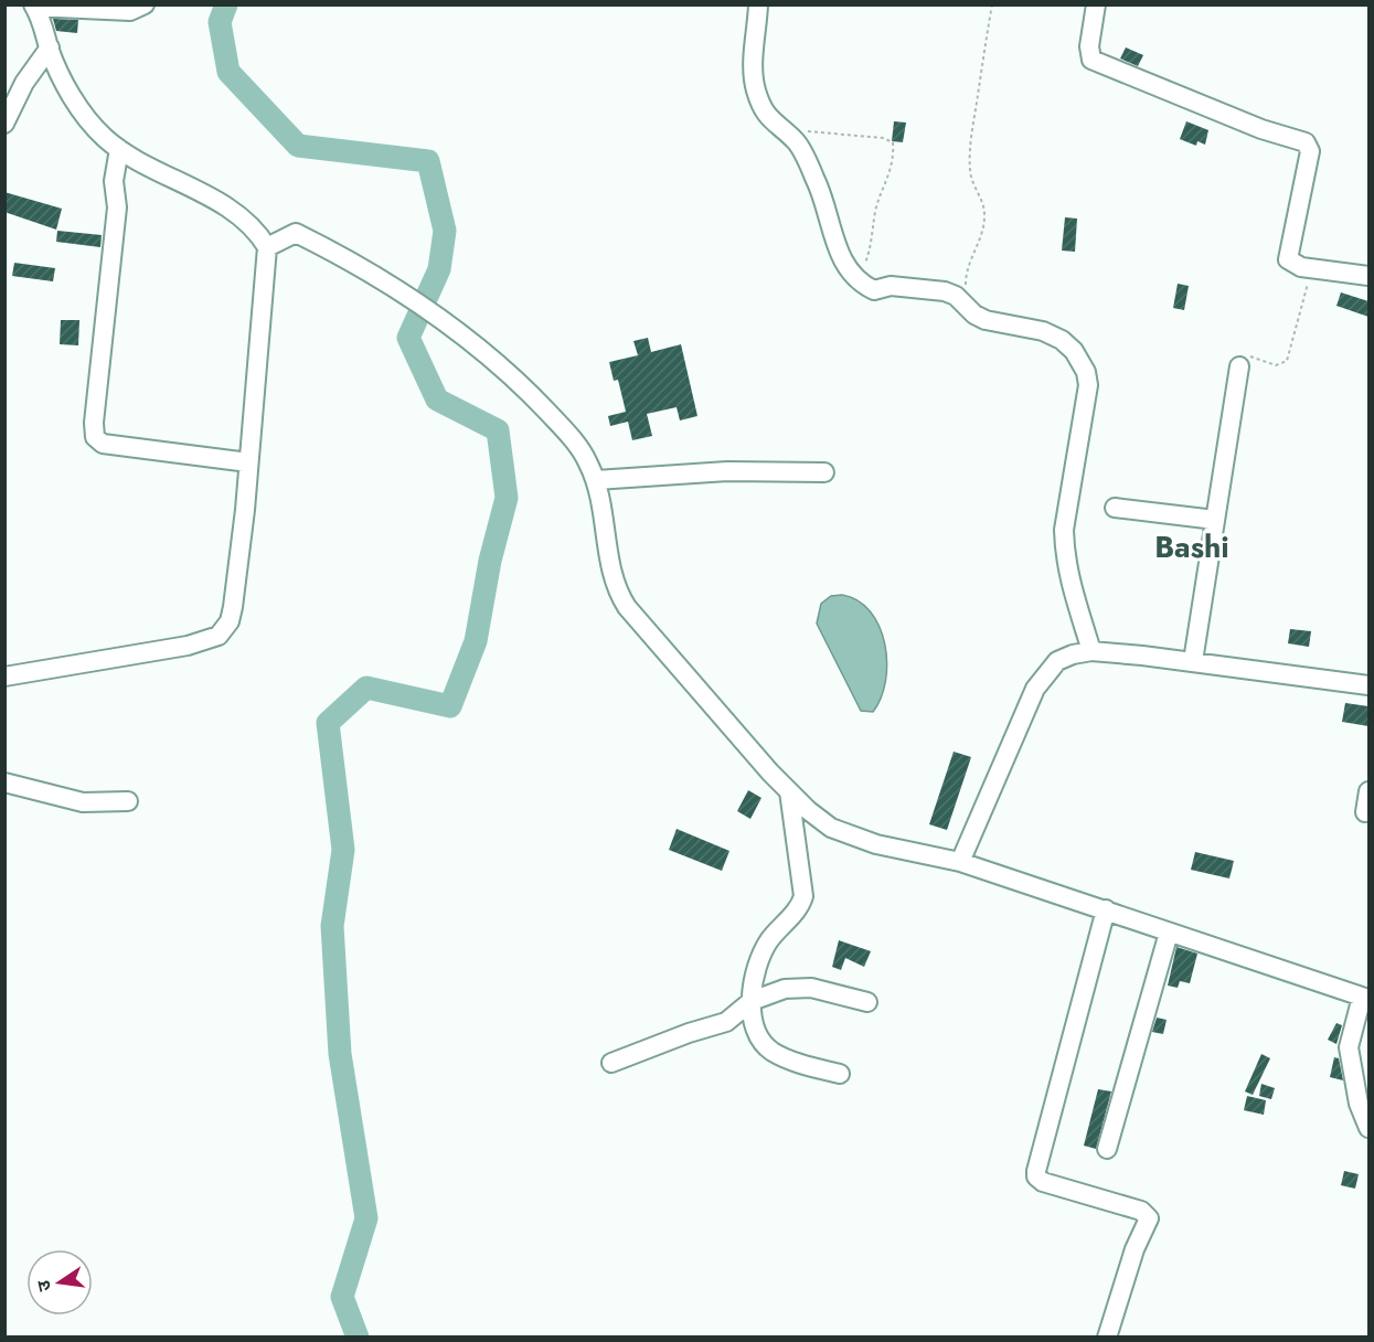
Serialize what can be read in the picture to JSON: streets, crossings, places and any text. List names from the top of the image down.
{
  "districts": ["Bashi"],
  "north": "left"
}
